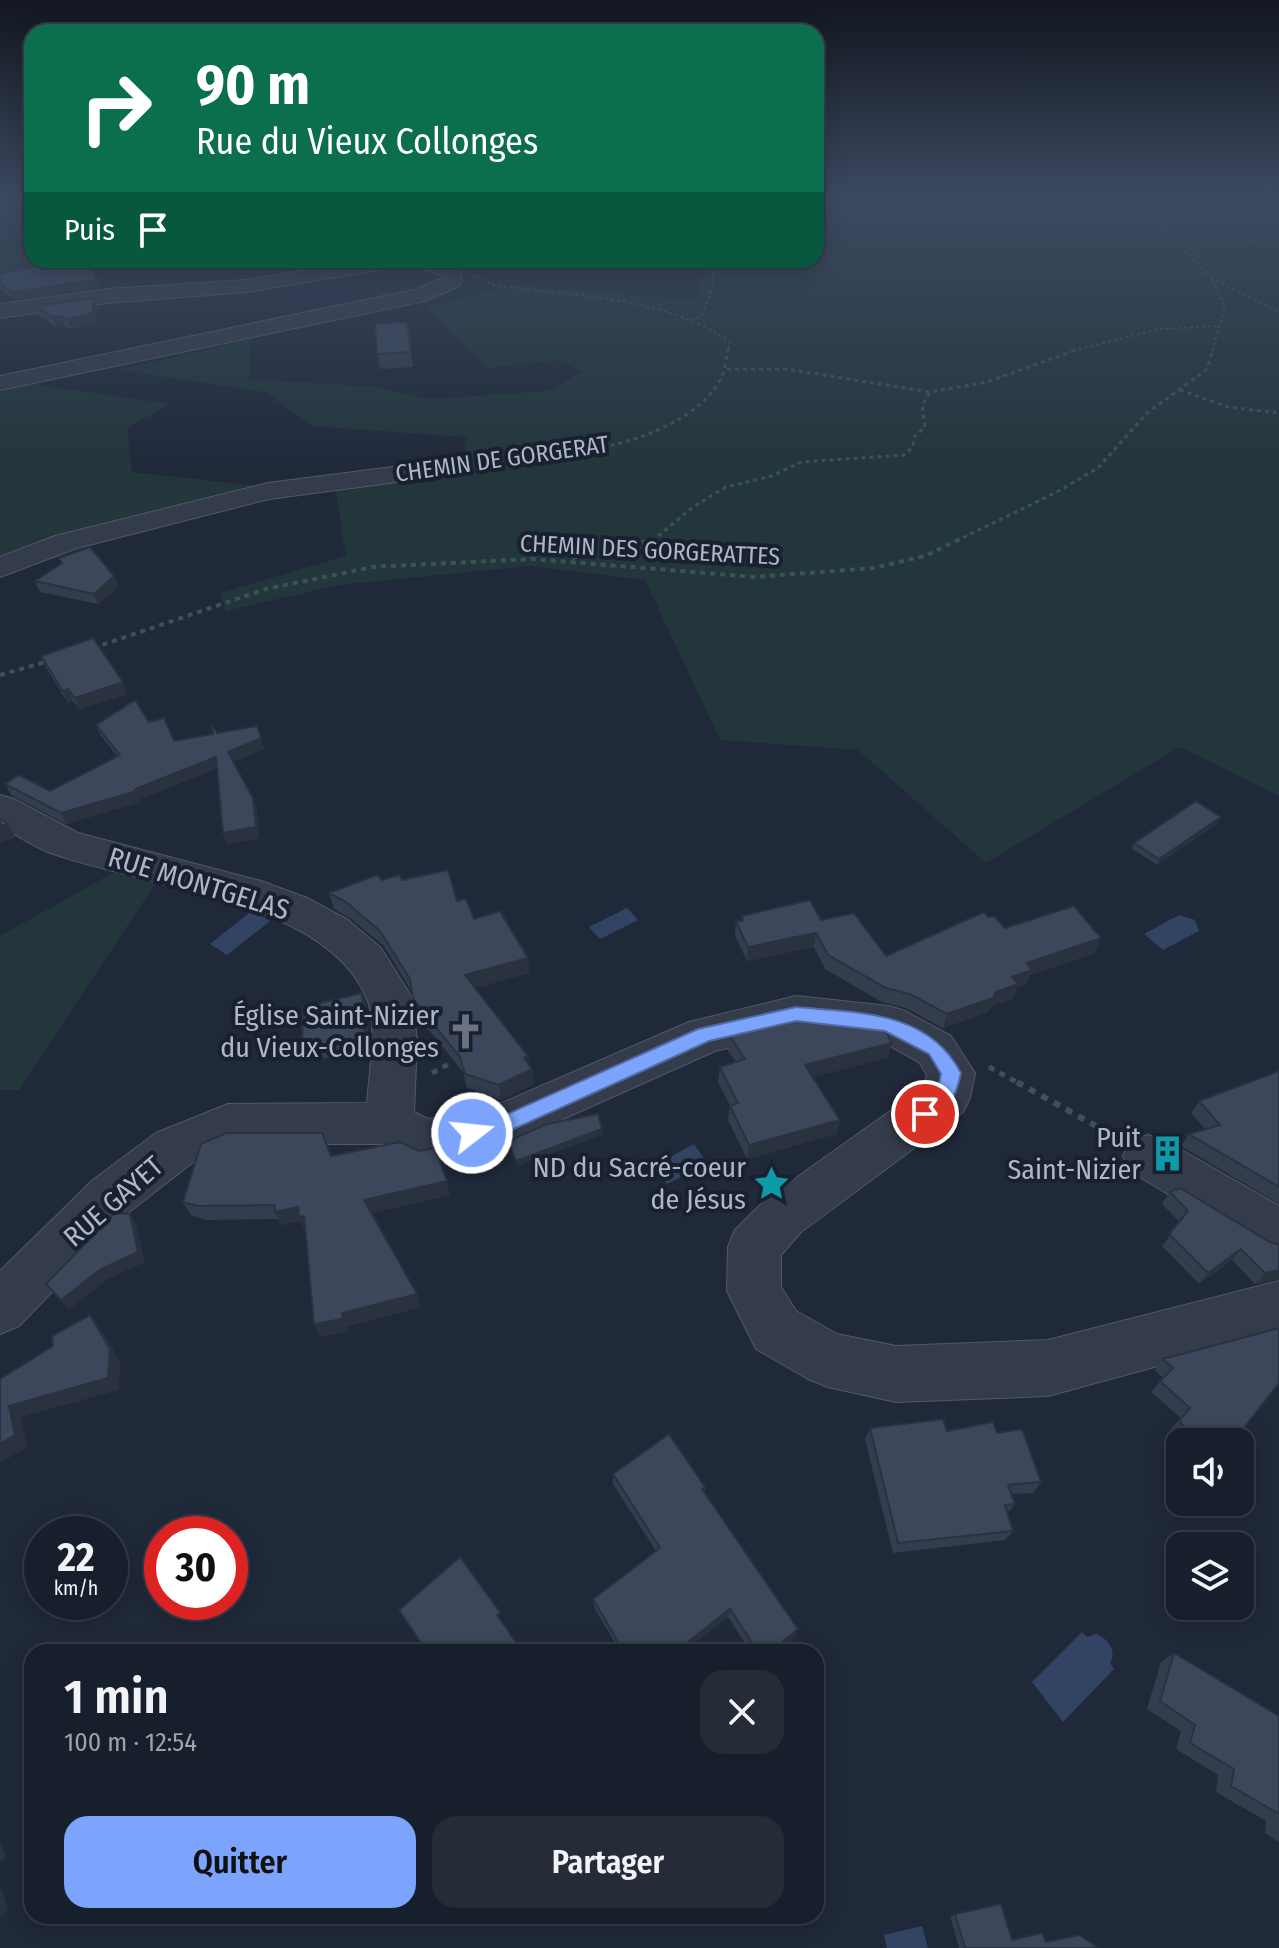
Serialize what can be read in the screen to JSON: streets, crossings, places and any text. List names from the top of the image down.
{
  "streets": {
    "street": ["CHEMIN DE GORGERAT", "RUE MONTGELAS", "RUE GAYET"],
    "path": ["CHEMIN DES GORGERATTES"]
  },
  "crossings": [
    ["RUE MONTGELAS", "RUE GAYET"]
  ],
  "places": {
    "church": ["Église Saint-Nizier du Vieux-Collonges"],
    "building": ["Puit Saint-Nizier"],
    "place": ["ND du Sacré-coeur de Jésus"]
  },
  "page": {
    "turn": ["90 m", "Rue du Vieux Collonges"],
    "then": "Puis",
    "speed": "22 km/h",
    "limit": "30",
    "heading": ["1 min", "100 m · 12:54"],
    "buttons": ["Quitter", "Partager"]
  }
}
